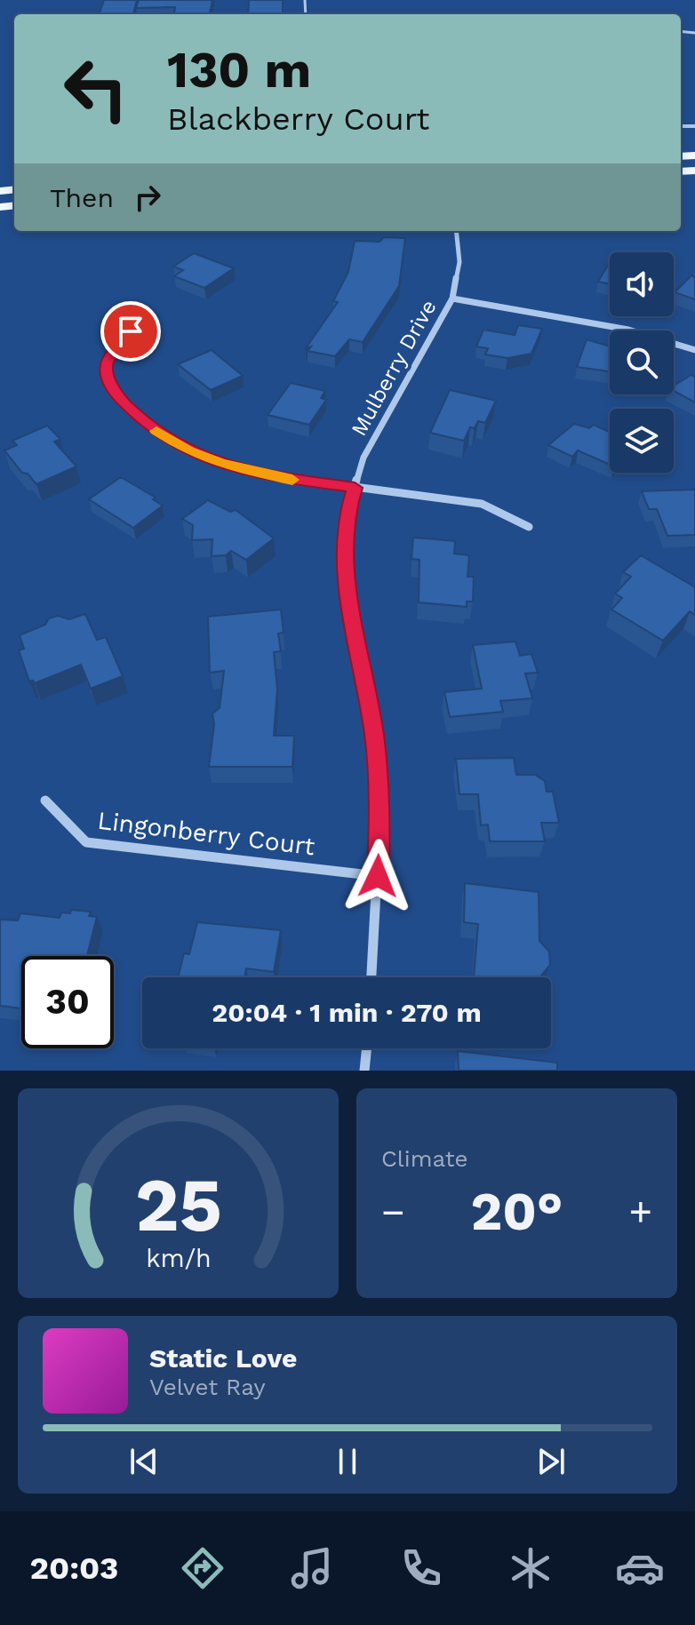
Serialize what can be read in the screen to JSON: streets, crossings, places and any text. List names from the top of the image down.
{
  "streets": {
    "street": ["Mulberry Drive", "Lingonberry Court"]
  },
  "crossings": [
    ["Mulberry Drive", "Lingonberry Court"]
  ],
  "page": {
    "turn": ["130 m", "Blackberry Court"],
    "then": "Then",
    "limit": "30",
    "trip": "20:04 · 1 min · 270 m",
    "tile": "Climate",
    "heat": ["−", "20°", "+"],
    "song": ["Static Love", "Velvet Ray"],
    "tabs": "20:03",
    "gauge": ["25", "km/h"]
  }
}
